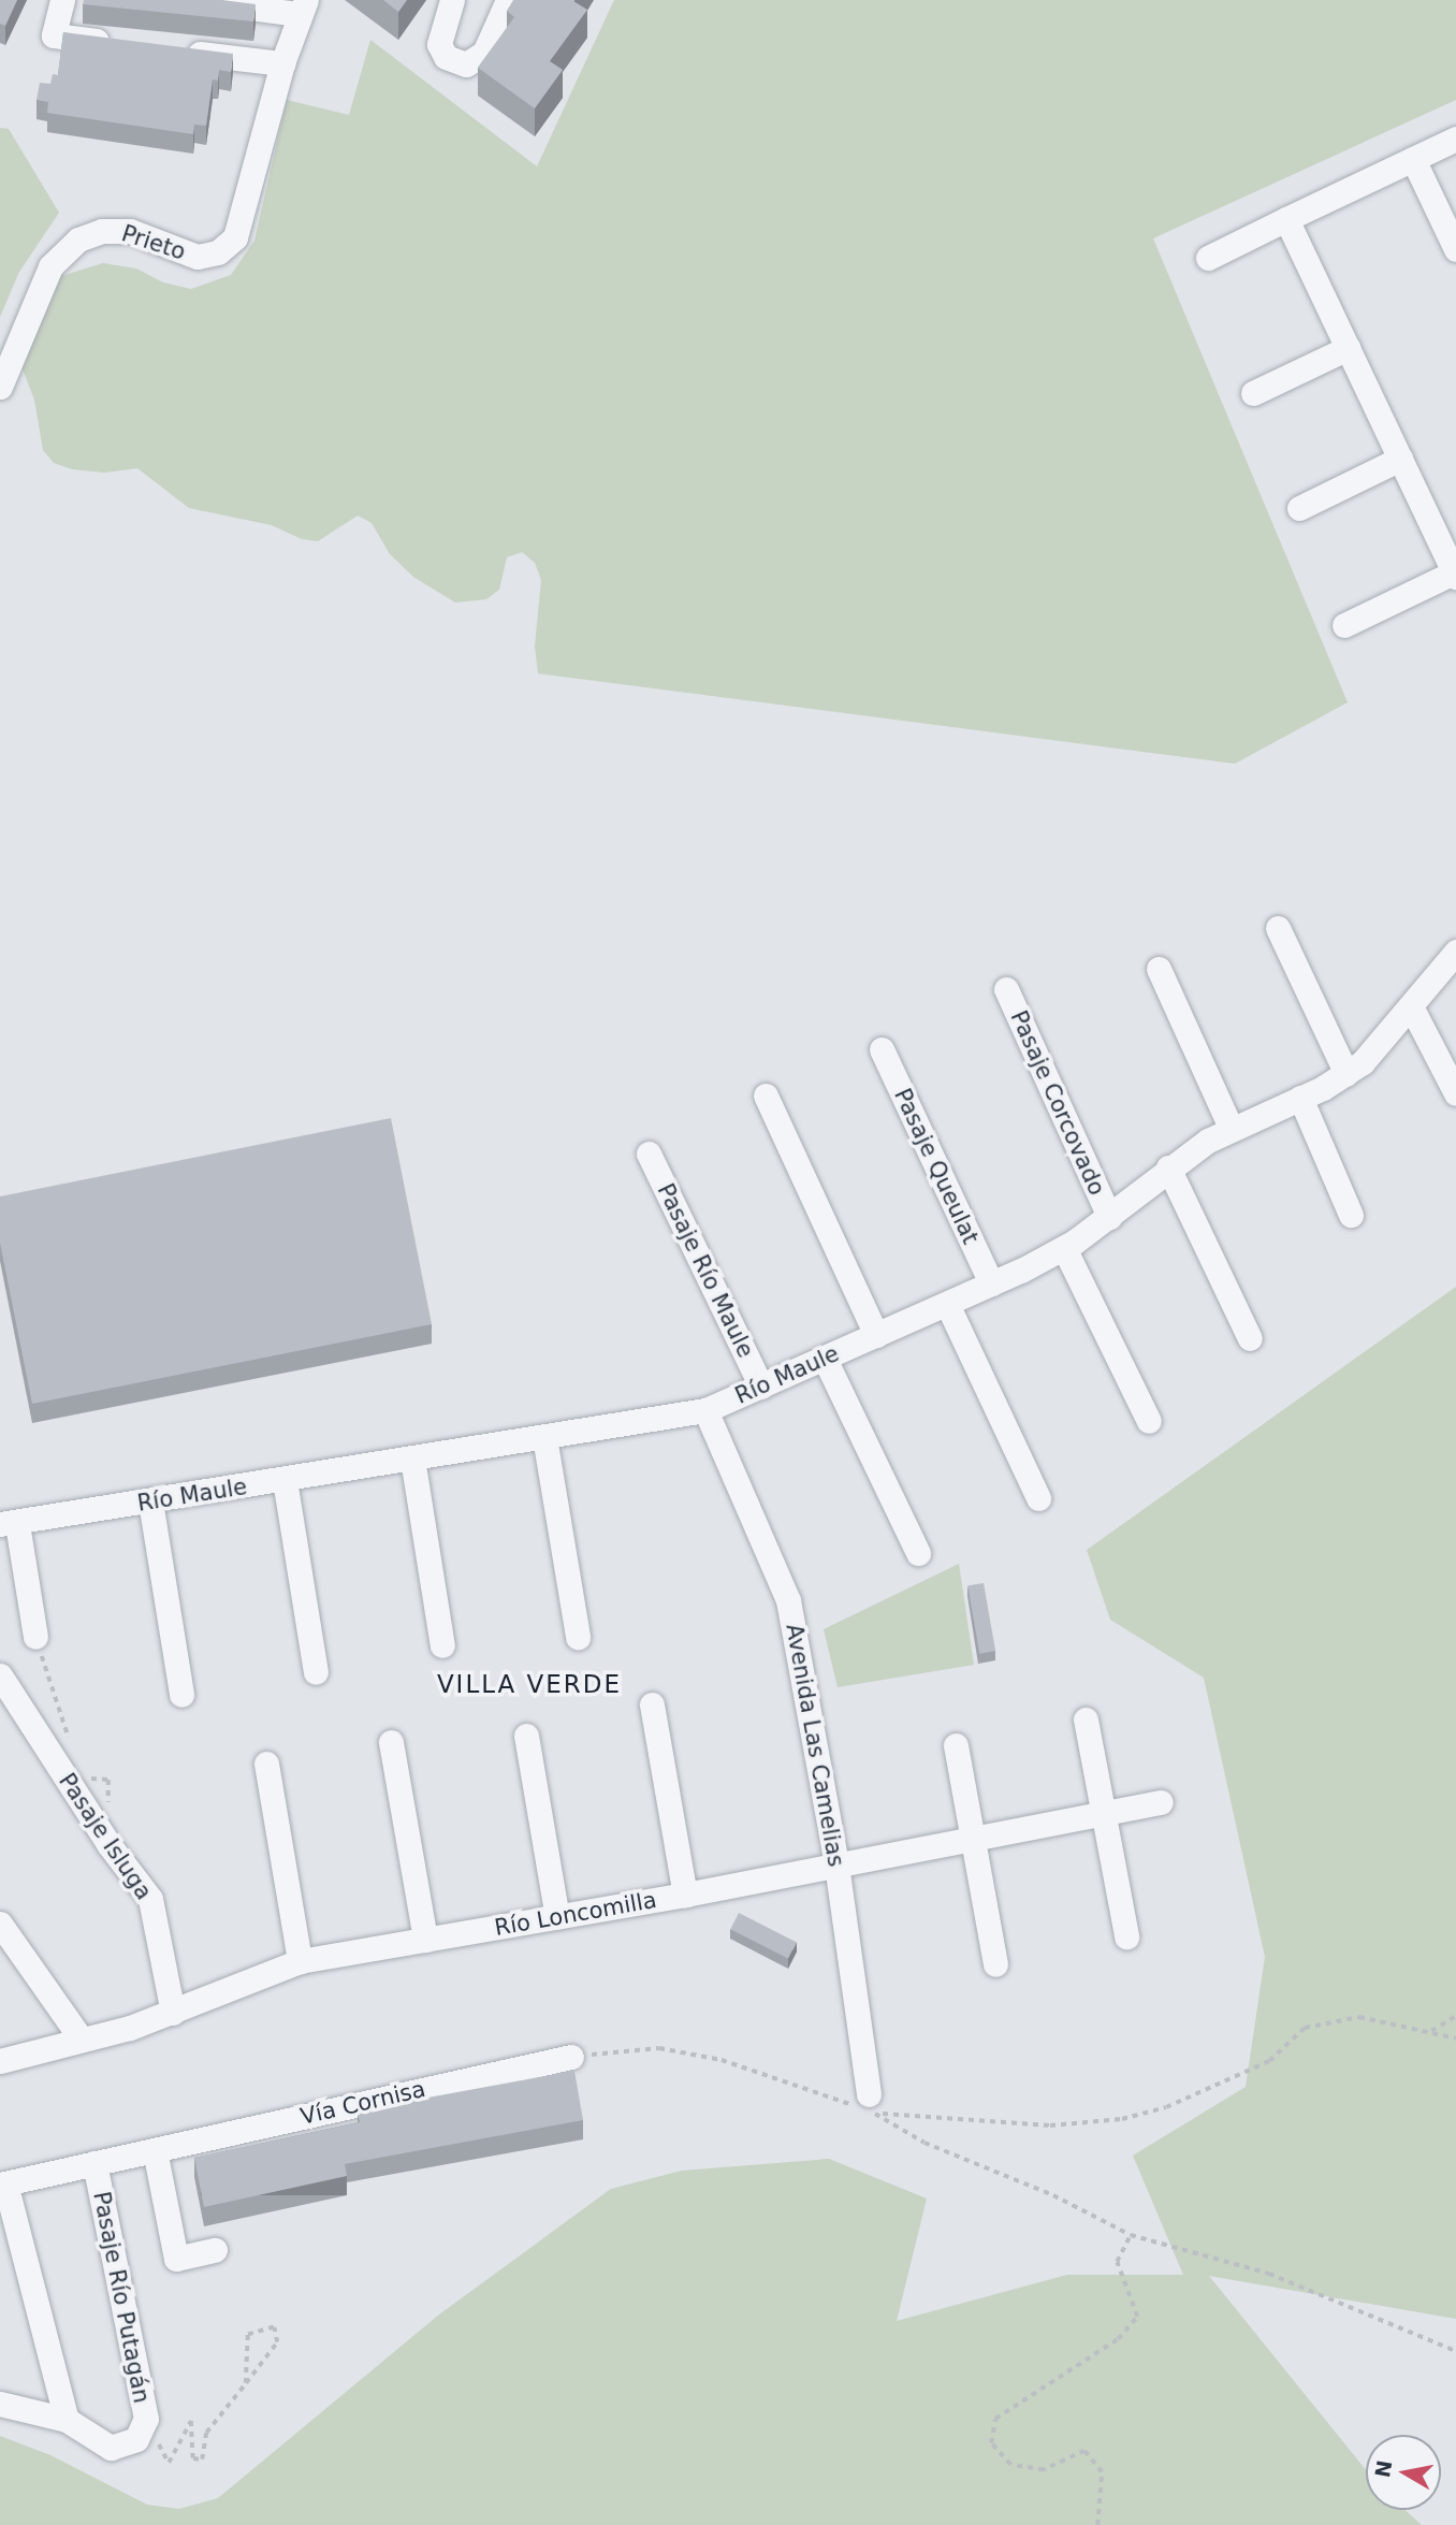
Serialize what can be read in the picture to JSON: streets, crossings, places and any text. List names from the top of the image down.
{
  "streets": {
    "street": [
      "Prieto",
      "Pasaje Corcovado",
      "Pasaje Queulat",
      "Pasaje Río Maule",
      "Río Maule",
      "Avenida Las Camelias",
      "Pasaje Isluga",
      "Río Loncomilla",
      "Vía Cornisa",
      "Pasaje Río Putagán"
    ]
  },
  "crossings": [
    ["Pasaje Corcovado", "Río Maule"],
    ["Pasaje Queulat", "Río Maule"],
    ["Pasaje Río Maule", "Río Maule"],
    ["Río Maule", "Avenida Las Camelias"],
    ["Avenida Las Camelias", "Río Loncomilla"],
    ["Pasaje Isluga", "Río Loncomilla"]
  ],
  "districts": ["VILLA VERDE"],
  "north": "left"
}
